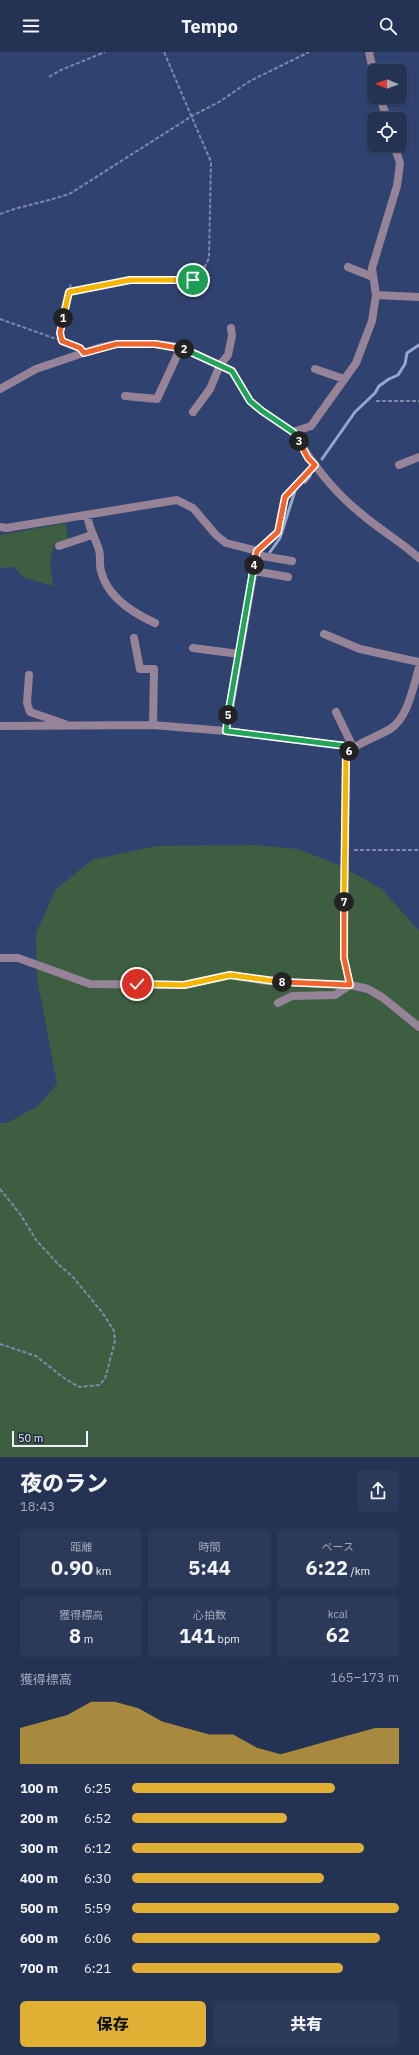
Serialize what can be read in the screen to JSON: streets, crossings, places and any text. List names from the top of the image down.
{
  "scale_bar": "50 m",
  "north": "left",
  "page": {
    "header": "Tempo",
    "pins": [
      "1",
      "2",
      "3",
      "4",
      "5",
      "6",
      "7",
      "8"
    ],
    "scale": "50 m",
    "heading": ["夜のラン", "18:43"],
    "stats": [
      ["距離", "0.90 km"],
      ["時間", "5:44"],
      ["ペース", "6:22 /km"],
      ["獲得標高", "8 m"],
      ["心拍数", "141 bpm"],
      ["kcal", "62"]
    ],
    "chart": ["獲得標高", "165–173 m"],
    "list": [
      {
        "name": "100 m",
        "note": "6:25"
      },
      {
        "name": "200 m",
        "note": "6:52"
      },
      {
        "name": "300 m",
        "note": "6:12"
      },
      {
        "name": "400 m",
        "note": "6:30"
      },
      {
        "name": "500 m",
        "note": "5:59"
      },
      {
        "name": "600 m",
        "note": "6:06"
      },
      {
        "name": "700 m",
        "note": "6:21"
      }
    ],
    "buttons": ["保存", "共有"]
  }
}
